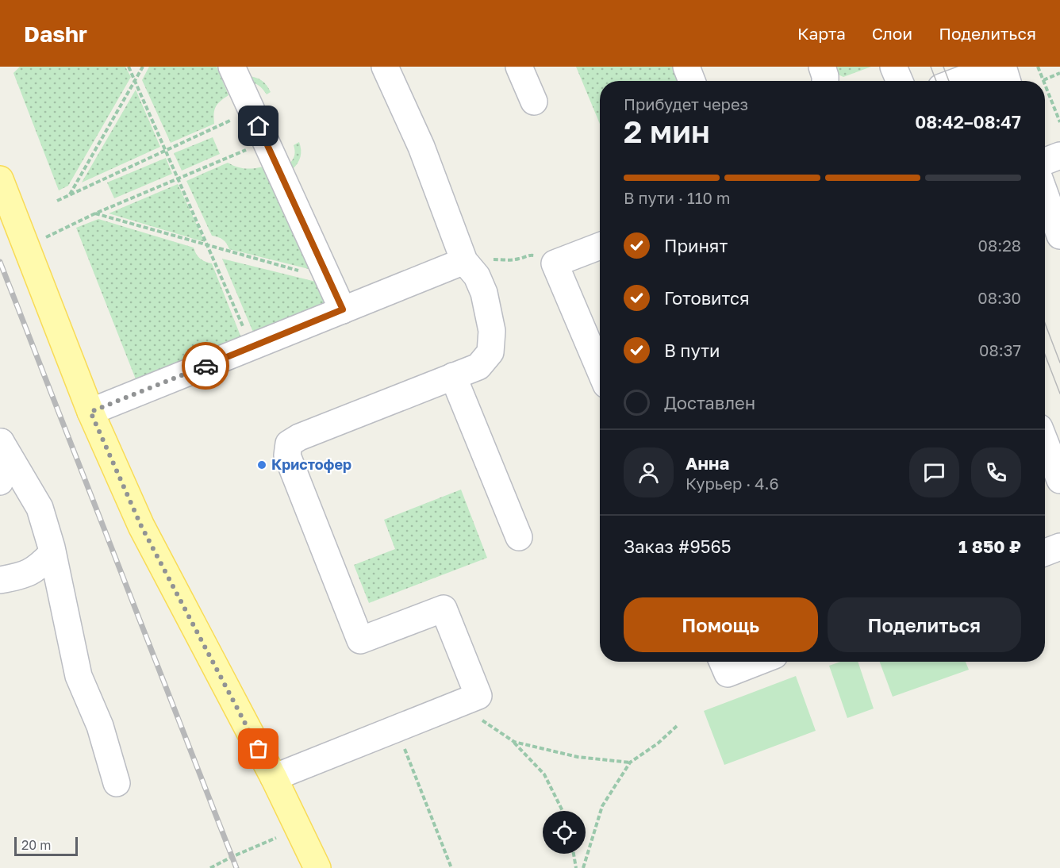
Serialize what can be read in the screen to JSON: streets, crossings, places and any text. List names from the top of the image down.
{
  "places": ["Кристофер"],
  "scale_bar": "20 m",
  "page": {
    "header": "Dashr",
    "nav": ["Карта", "Слои", "Поделиться"],
    "heading": ["2 мин", "Прибудет через", "08:42–08:47"],
    "panel": [
      "Анна",
      "Курьер · 4.6",
      "Заказ #9565",
      "1 850 ₽"
    ],
    "bar": "В пути · 110 m",
    "list": [
      ["Принят", "08:28"],
      ["Готовится", "08:30"],
      ["В пути", "08:37"],
      "Доставлен"
    ],
    "buttons": ["Помощь", "Поделиться"],
    "scale": "20 m"
  }
}
